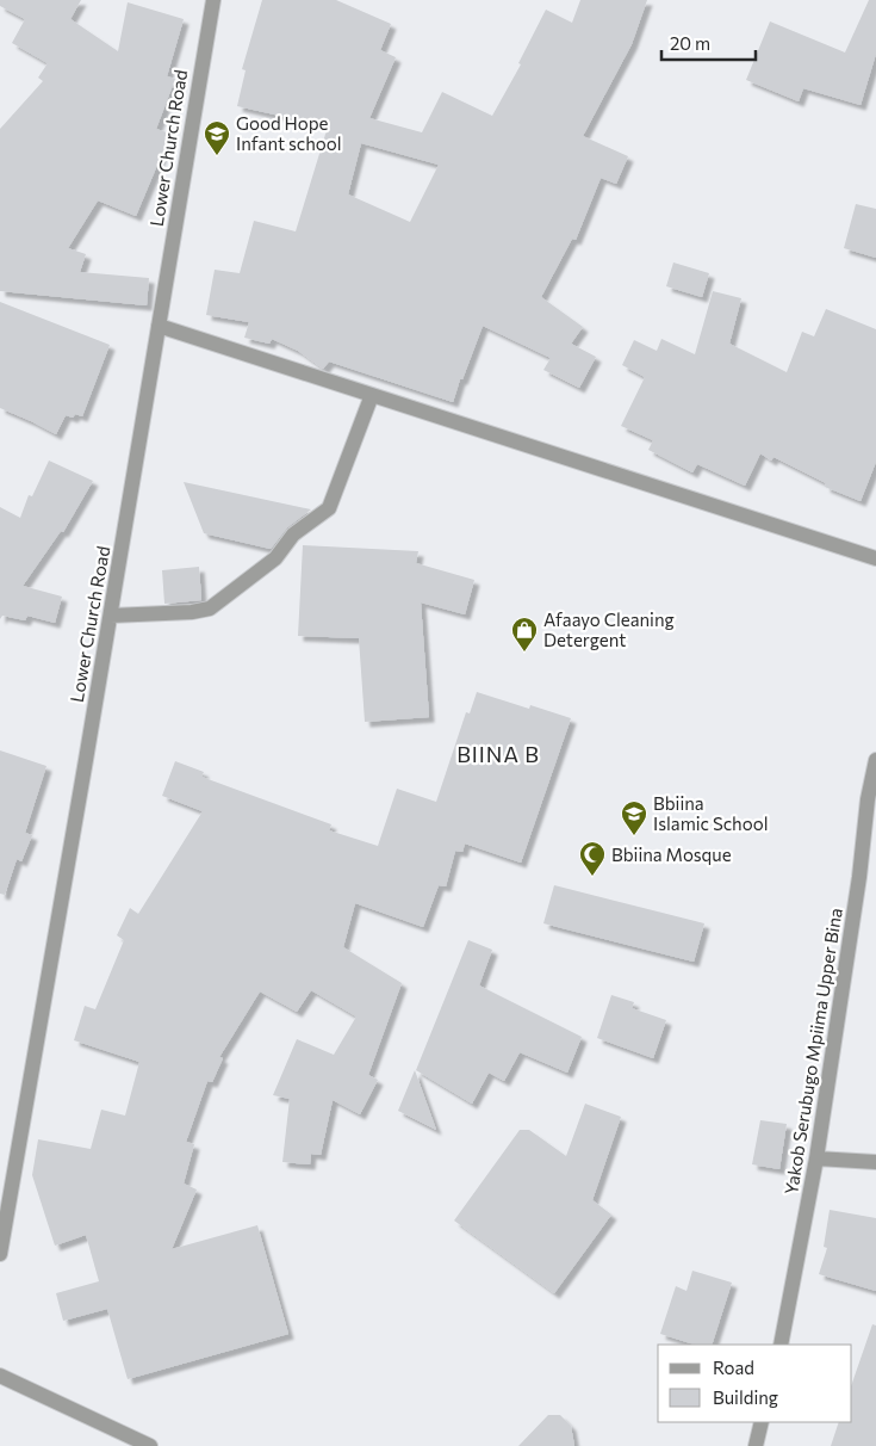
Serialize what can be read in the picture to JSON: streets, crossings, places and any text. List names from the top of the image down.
{
  "streets": {
    "street": ["Lower Church Road", "Yakob Serubugo Mpiima Upper Bina"]
  },
  "districts": ["BIINA B"],
  "places": {
    "school or university": ["Good Hope Infant school", "Bbiina Islamic School"],
    "shop": ["Afaayo Cleaning Detergent"],
    "mosque": ["Bbiina Mosque"]
  },
  "legend": ["Road", "Building"],
  "scale_bar": "20 m"
}
